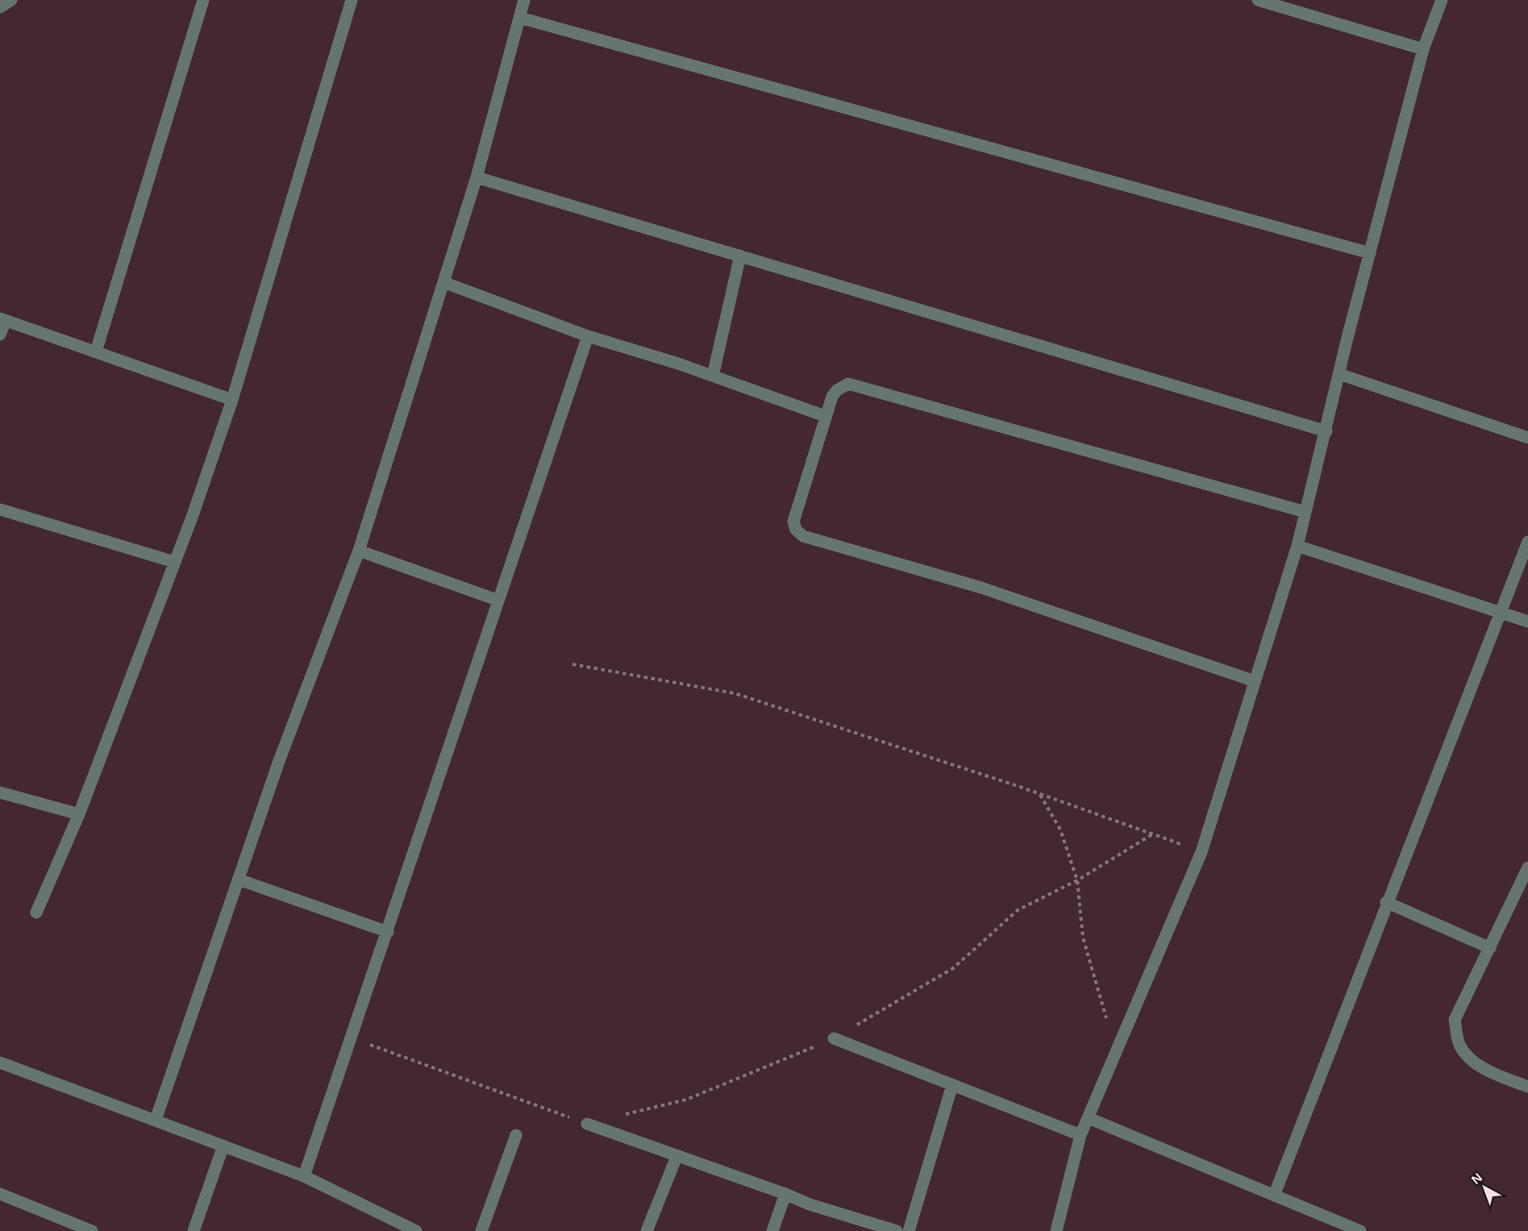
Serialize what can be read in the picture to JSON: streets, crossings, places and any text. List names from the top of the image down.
{
  "north": "top left"
}
